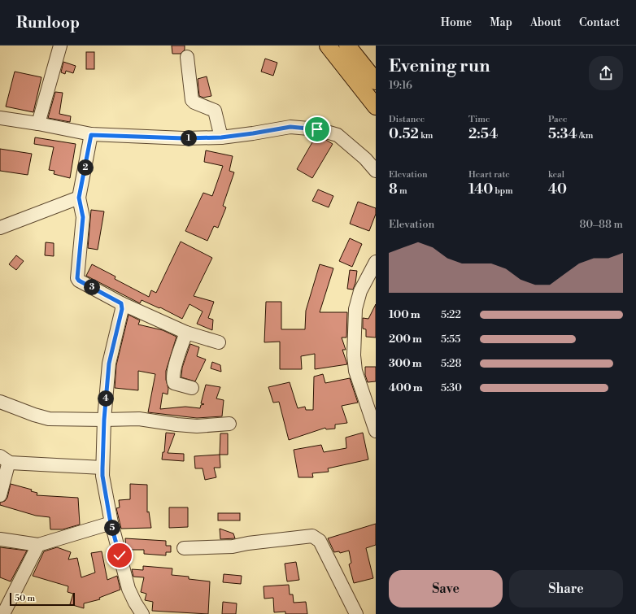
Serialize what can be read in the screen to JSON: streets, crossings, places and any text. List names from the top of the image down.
{
  "scale_bar": "50 m",
  "page": {
    "header": "Runloop",
    "nav": [
      "Home",
      "Map",
      "About",
      "Contact"
    ],
    "heading": ["Evening run", "19:16"],
    "stats": [
      ["Distance", "0.52 km"],
      ["Time", "2:54"],
      ["Pace", "5:34 /km"],
      ["Elevation", "8 m"],
      ["Heart rate", "140 bpm"],
      ["kcal", "40"]
    ],
    "pins": [
      "1",
      "2",
      "3",
      "4",
      "5"
    ],
    "chart": ["Elevation", "80–88 m"],
    "list": [
      {
        "name": "100 m",
        "note": "5:22"
      },
      {
        "name": "200 m",
        "note": "5:55"
      },
      {
        "name": "300 m",
        "note": "5:28"
      },
      {
        "name": "400 m",
        "note": "5:30"
      }
    ],
    "buttons": ["Save", "Share"],
    "scale": "50 m"
  }
}
